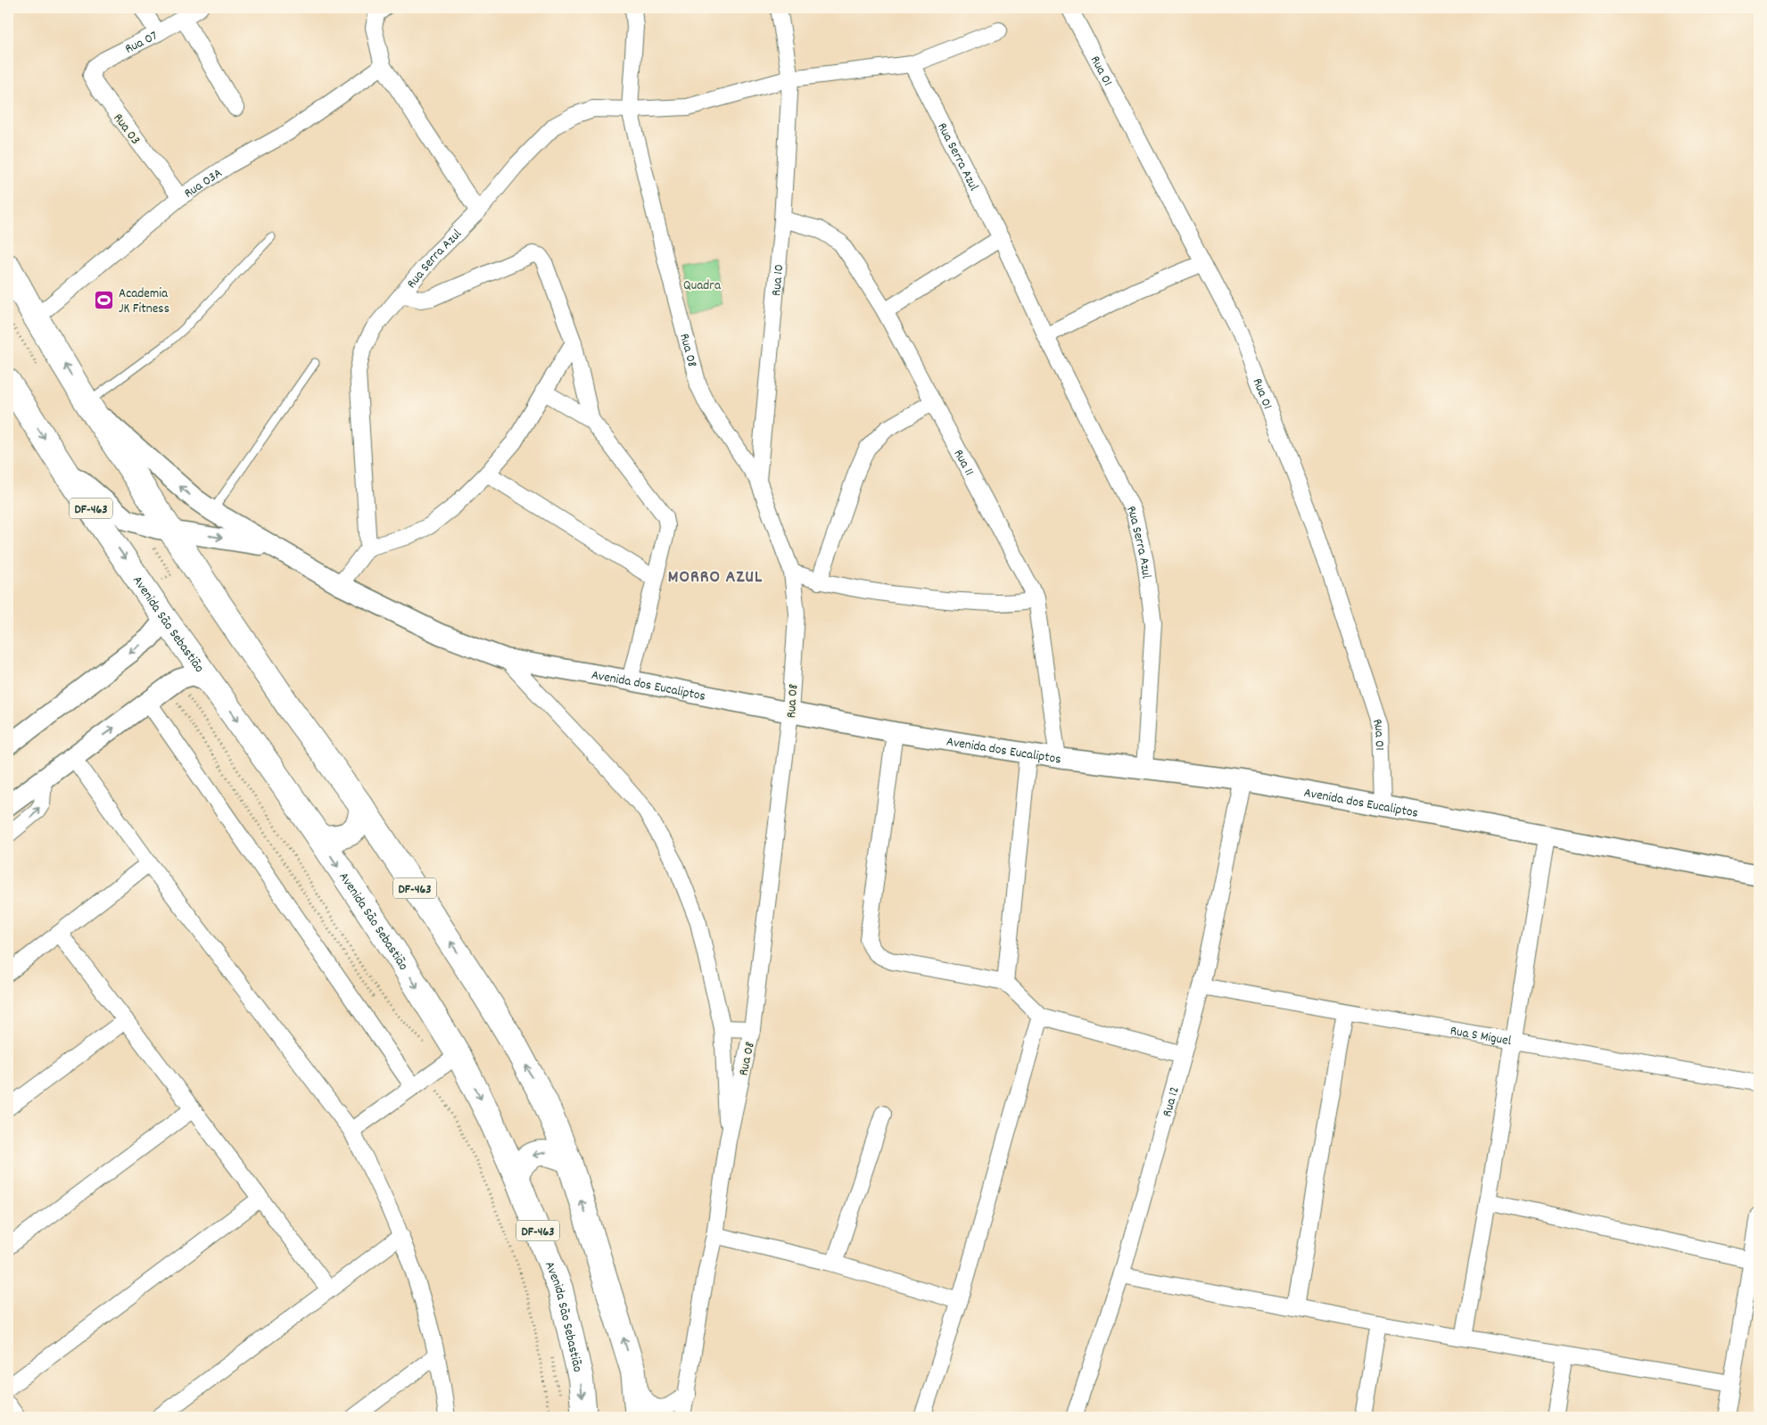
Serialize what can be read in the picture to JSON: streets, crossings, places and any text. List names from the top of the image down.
{
  "streets": {
    "main road": ["DF-463", "Avenida São Sebastião"],
    "street": [
      "Rua 07",
      "Rua 01",
      "Rua 03",
      "Rua Serra Azul",
      "Rua 03A",
      "Rua 10",
      "Rua 08",
      "Rua 11",
      "Avenida dos Eucaliptos",
      "Rua S Miguel",
      "Rua 12"
    ]
  },
  "crossings": [
    ["Rua 07", "Rua 03"],
    ["Rua 01", "Avenida dos Eucaliptos"],
    ["Rua 03", "Rua 03A"],
    ["Rua Serra Azul", "Rua 10"],
    ["Rua Serra Azul", "Rua 08"],
    ["Rua Serra Azul", "Avenida dos Eucaliptos"],
    ["Rua 03A", "DF-463"],
    ["Rua 10", "Rua 08"],
    ["Rua 10", "Rua 11"],
    ["Rua 08", "Avenida dos Eucaliptos"],
    ["Rua 11", "Avenida dos Eucaliptos"],
    ["DF-463", "Avenida São Sebastião"],
    ["Avenida São Sebastião", "Avenida dos Eucaliptos"],
    ["Avenida dos Eucaliptos", "Rua 12"],
    ["Rua S Miguel", "Rua 12"]
  ],
  "districts": ["MORRO AZUL"],
  "parks": ["Quadra"],
  "places": {
    "sports": ["Academia JK Fitness"]
  }
}
